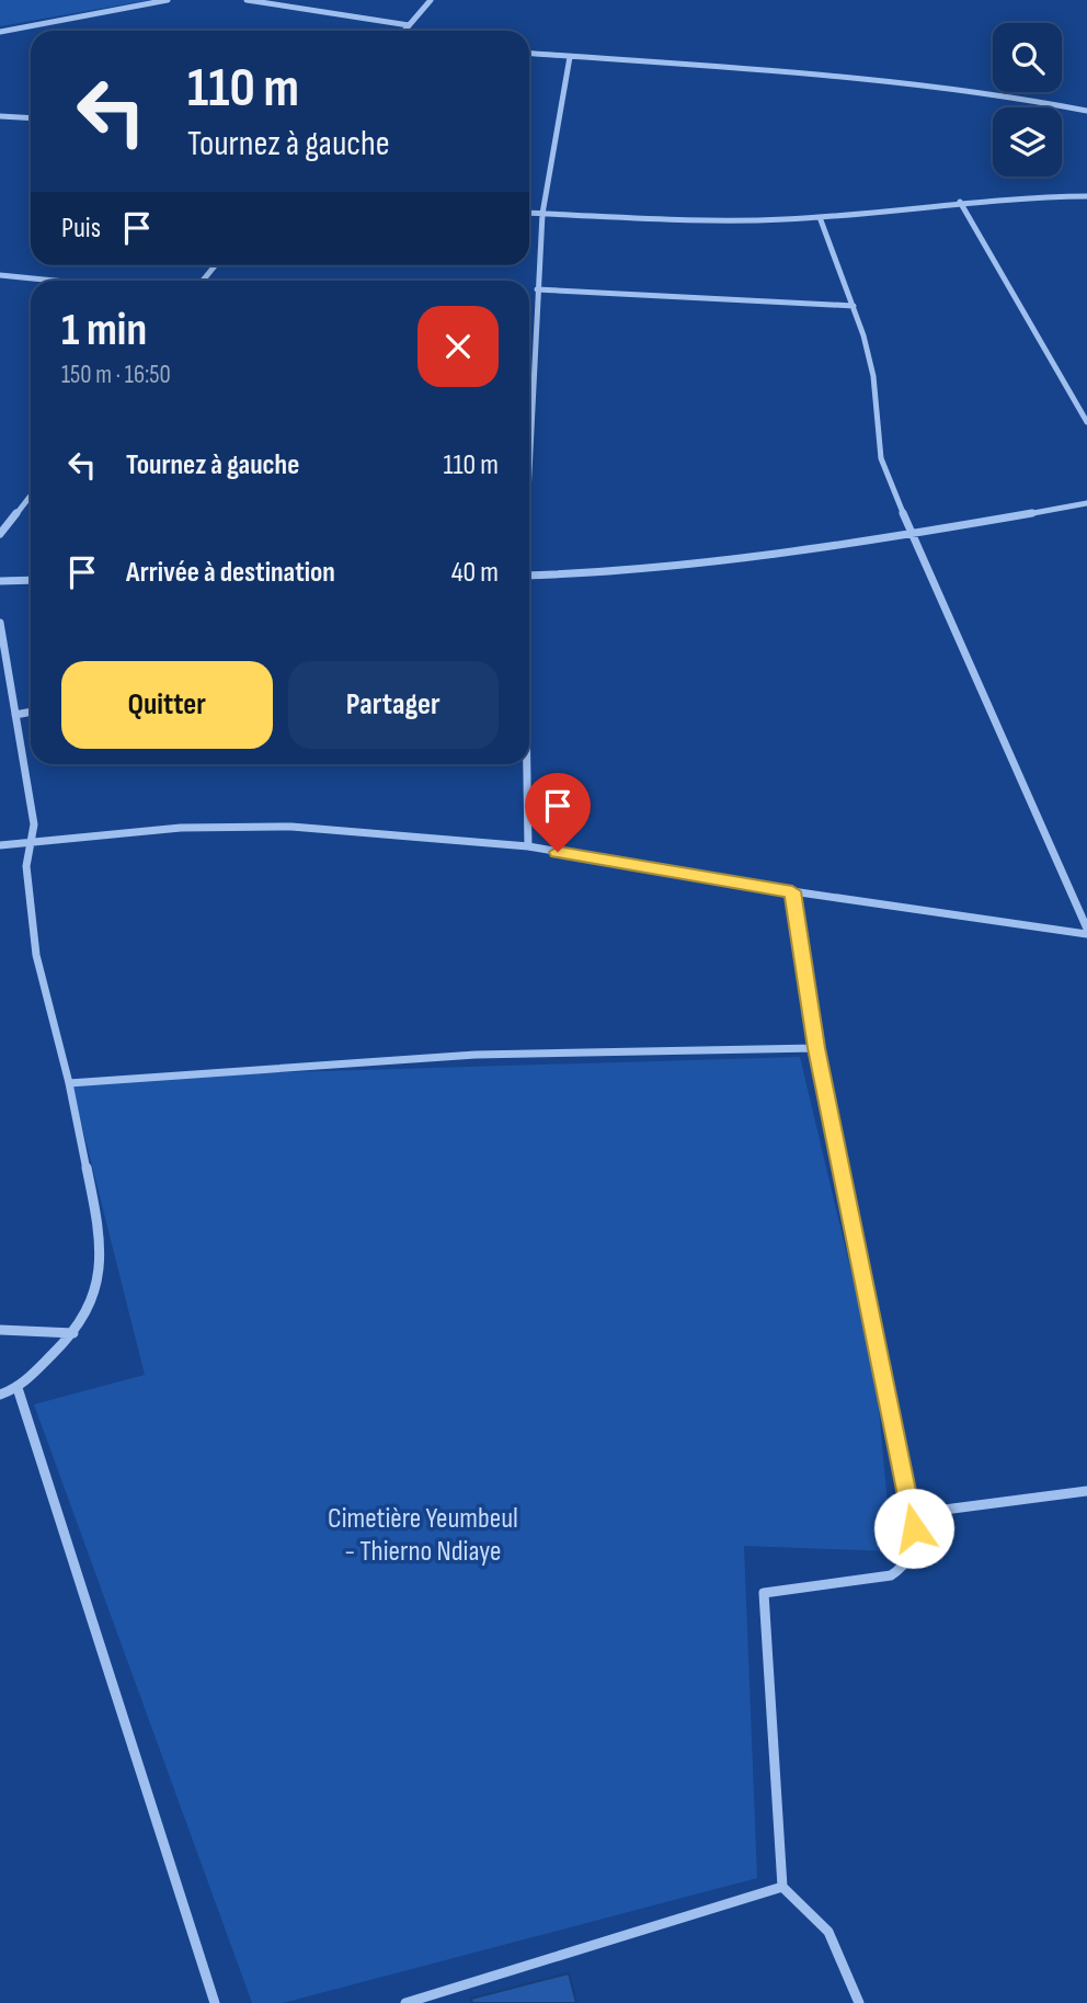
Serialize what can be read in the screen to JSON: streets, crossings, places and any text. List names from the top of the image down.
{
  "parks": ["Cimetière Yeumbeul - Thierno Ndiaye"],
  "page": {
    "turn": ["110 m", "Tournez à gauche"],
    "then": "Puis",
    "heading": ["1 min", "150 m · 16:50"],
    "list": [
      {
        "name": "Tournez à gauche",
        "value": "110 m"
      },
      {
        "name": "Arrivée à destination",
        "value": "40 m"
      }
    ],
    "buttons": ["Quitter", "Partager"]
  }
}
